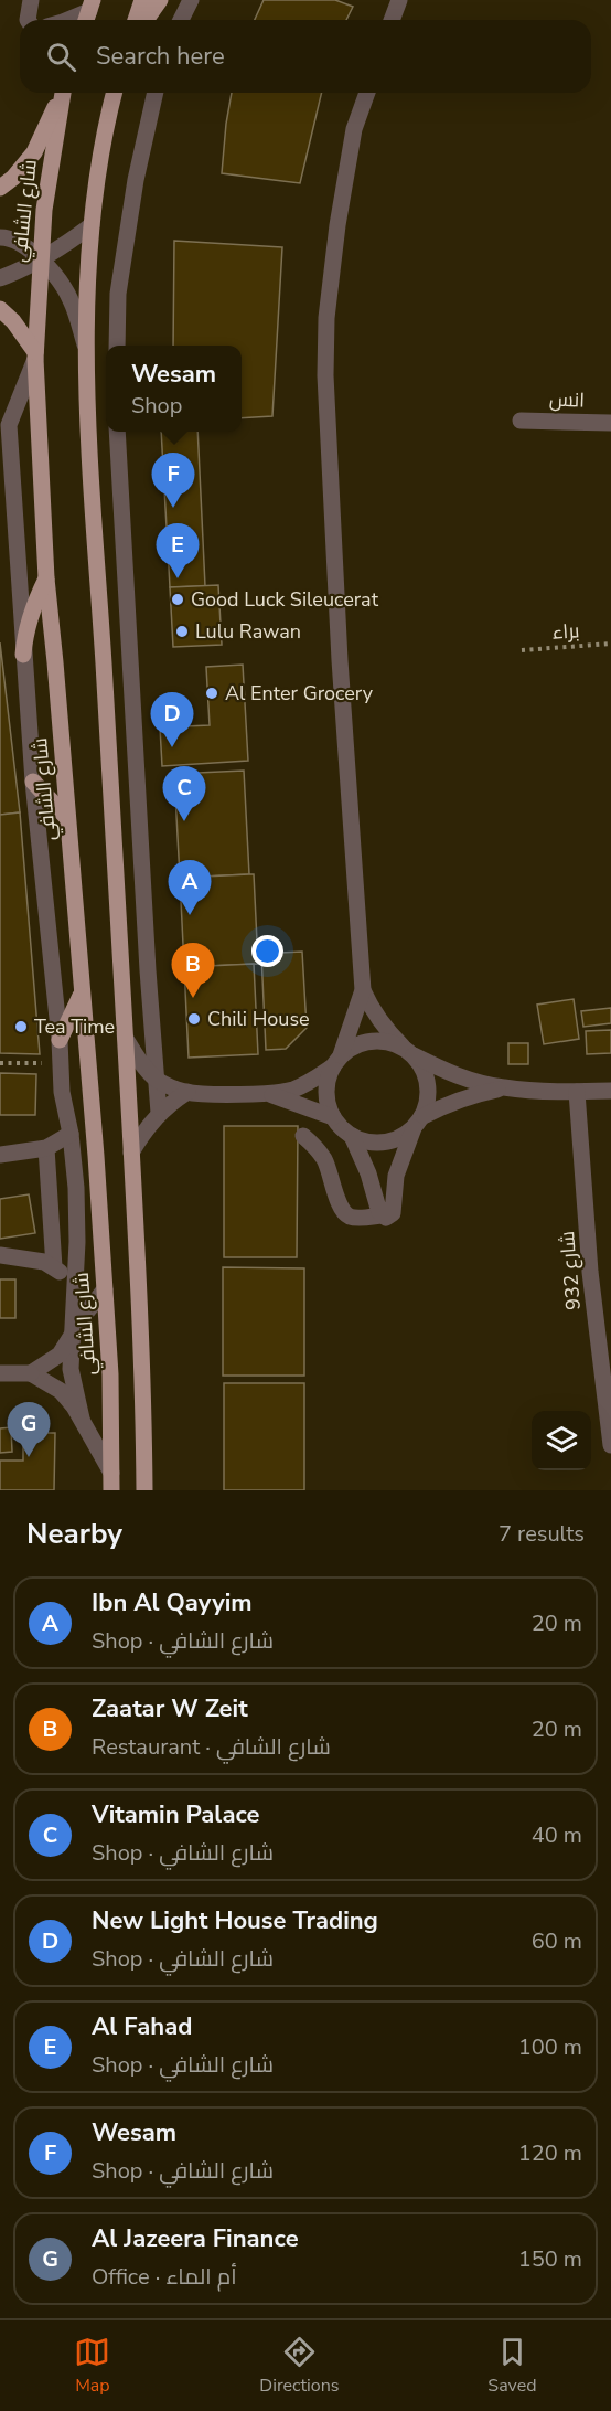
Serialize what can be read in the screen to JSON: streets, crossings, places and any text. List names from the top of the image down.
{
  "streets": {
    "main road": ["شارع الشافي"],
    "street": ["انس", "شارع 932"],
    "path": ["براء"]
  },
  "places": [
    "Good Luck Sileucerat",
    "Lulu Rawan",
    "Al Enter Grocery",
    "Chili House",
    "Tea Time"
  ],
  "page": {
    "search": "Search here",
    "popup": ["Wesam", "Shop"],
    "pins": [
      "F",
      "E",
      "D",
      "C",
      "A",
      "B",
      "G"
    ],
    "heading": ["Nearby", "7 results"],
    "list": [
      {
        "mark": "A",
        "name": "Ibn Al Qayyim",
        "note": "Shop · شارع الشافي",
        "value": "20 m"
      },
      {
        "mark": "B",
        "name": "Zaatar W Zeit",
        "note": "Restaurant · شارع الشافي",
        "value": "20 m"
      },
      {
        "mark": "C",
        "name": "Vitamin Palace",
        "note": "Shop · شارع الشافي",
        "value": "40 m"
      },
      {
        "mark": "D",
        "name": "New Light House Trading",
        "note": "Shop · شارع الشافي",
        "value": "60 m"
      },
      {
        "mark": "E",
        "name": "Al Fahad",
        "note": "Shop · شارع الشافي",
        "value": "100 m"
      },
      {
        "mark": "F",
        "name": "Wesam",
        "note": "Shop · شارع الشافي",
        "value": "120 m"
      },
      {
        "mark": "G",
        "name": "Al Jazeera Finance",
        "note": "Office · أم الماء",
        "value": "150 m"
      }
    ],
    "nav": ["Map", "Directions", "Saved"]
  }
}
